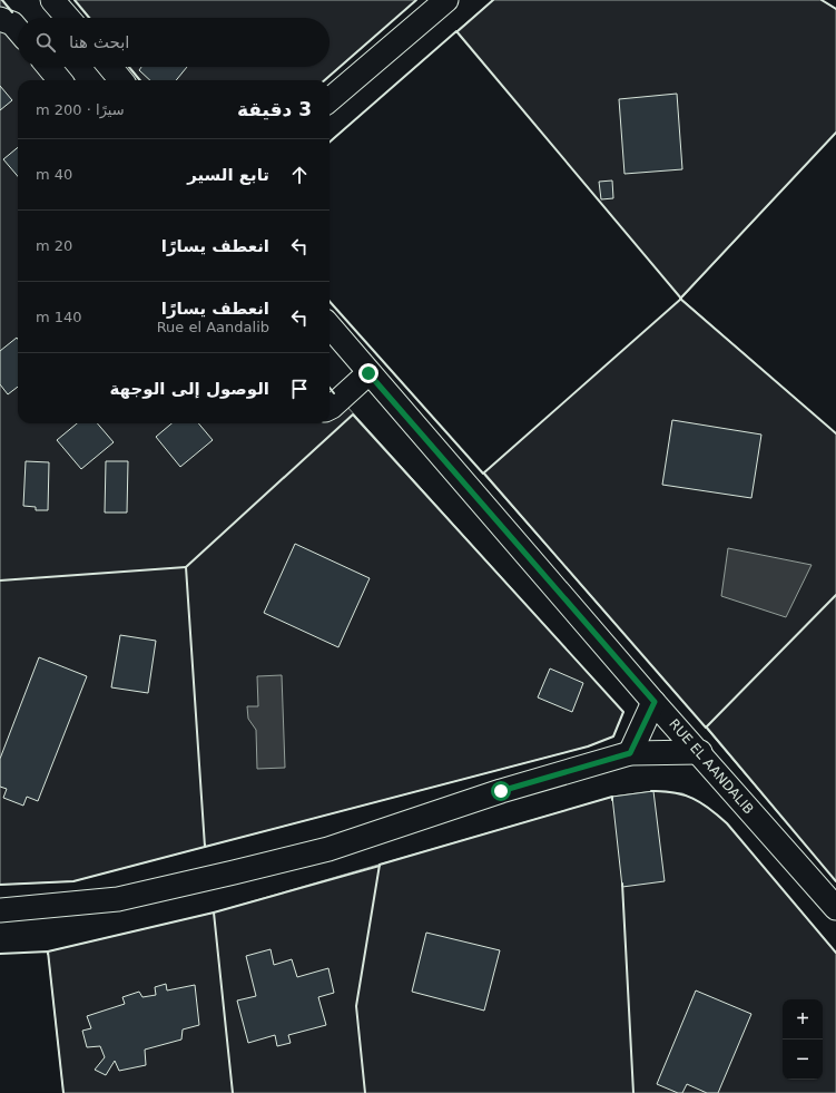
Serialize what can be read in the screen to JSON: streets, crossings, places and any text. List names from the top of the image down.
{
  "streets": {
    "street": ["RUE EL AANDALIB"]
  },
  "page": {
    "search": "ابحث هنا",
    "heading": ["3 دقيقة", "سيرًا · 200 m"],
    "list": [
      ["تابع السير", "40 m"],
      ["انعطف يسارًا", "20 m"],
      ["انعطف يسارًا", "Rue el Aandalib", "140 m"],
      "الوصول إلى الوجهة"
    ],
    "map_buttons": ["+", "−"]
  }
}
